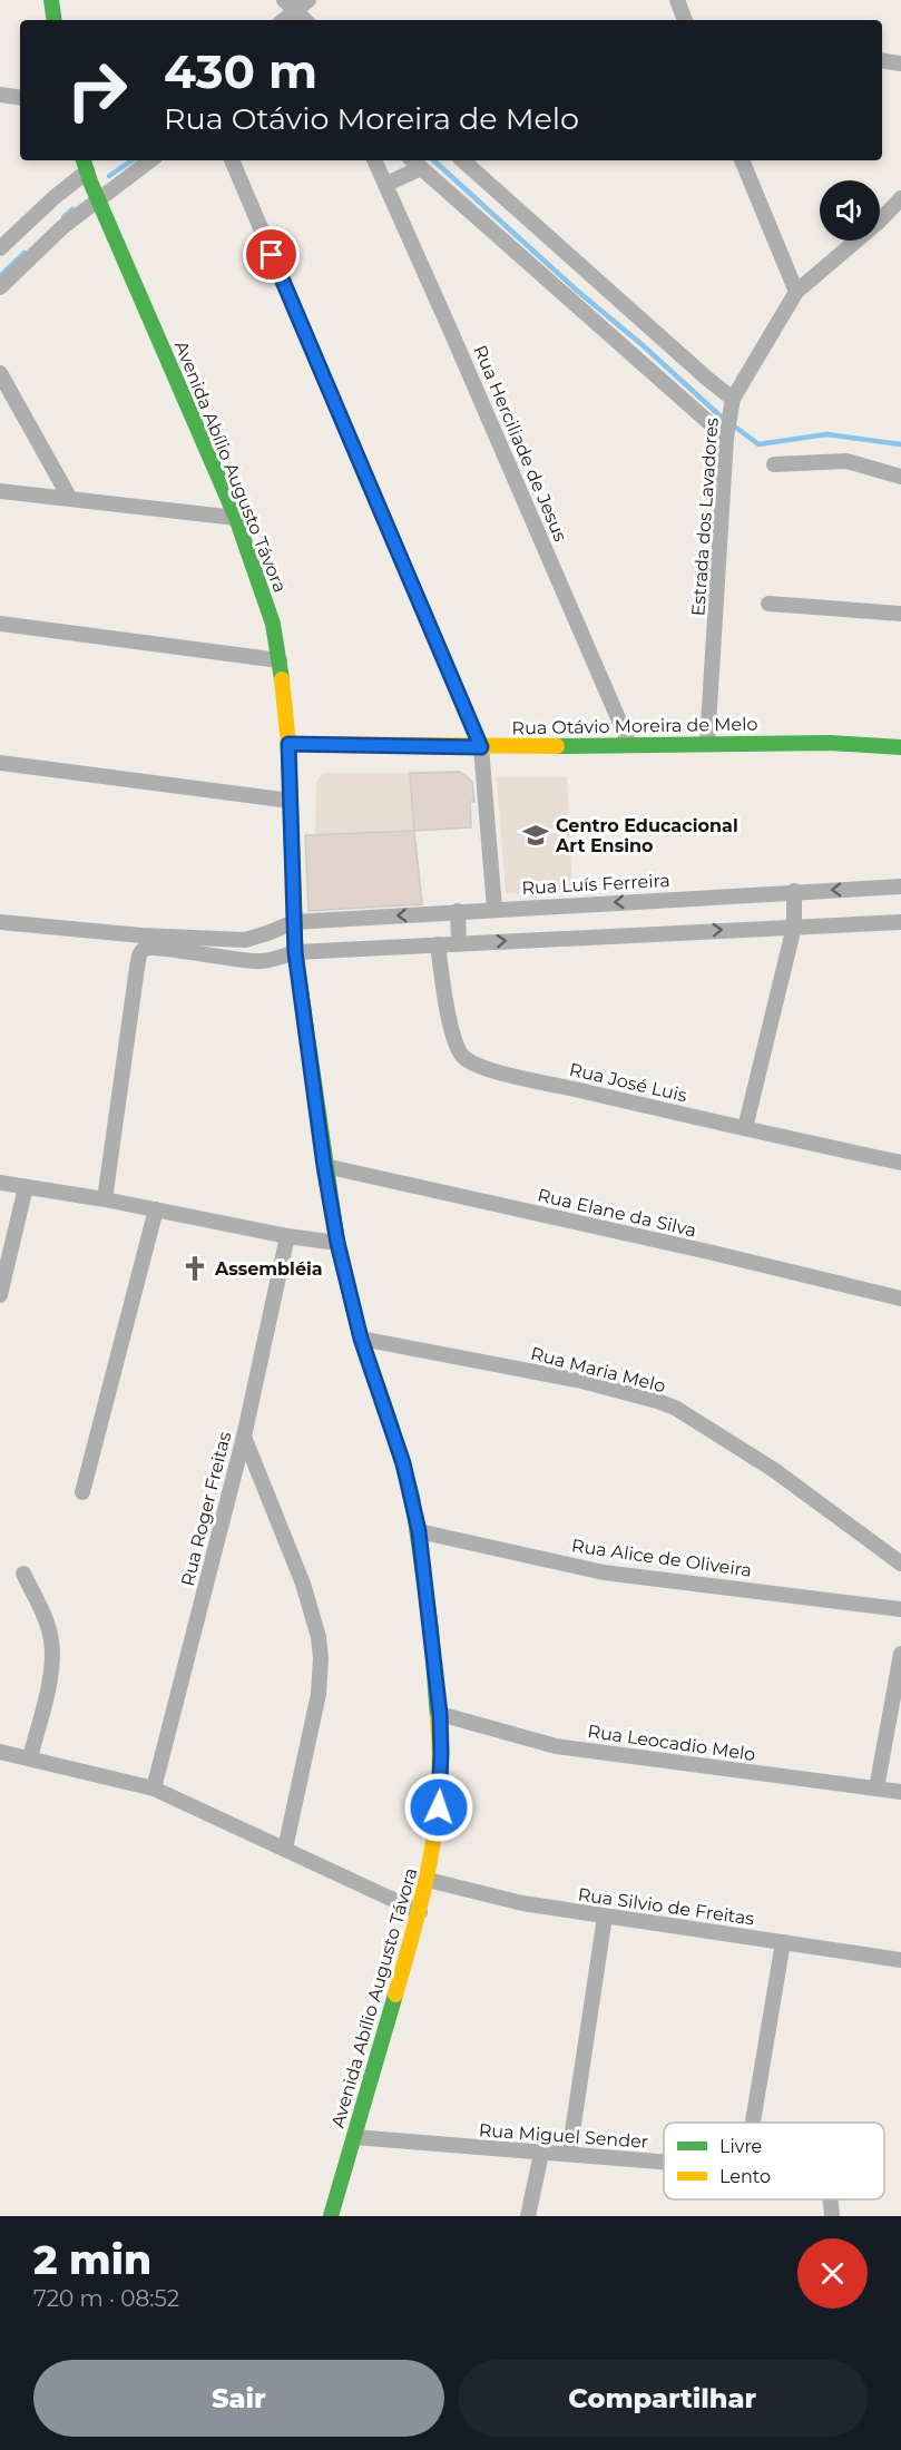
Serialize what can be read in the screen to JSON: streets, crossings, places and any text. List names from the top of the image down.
{
  "streets": {
    "main road": ["Avenida Abílio Augusto Távora", "Rua Otávio Moreira de Melo"],
    "street": [
      "Rua Herciliade de Jesus",
      "Estrada dos Lavadores",
      "Rua Luís Ferreira",
      "Rua José Luis",
      "Rua Elane da Silva",
      "Rua Maria Melo",
      "Rua Roger Freitas",
      "Rua Alice de Oliveira",
      "Rua Leocadio Melo",
      "Rua Silvio de Freitas",
      "Rua Miguel Sender"
    ]
  },
  "crossings": [
    ["Rua Herciliade de Jesus", "Rua Otávio Moreira de Melo"],
    ["Avenida Abílio Augusto Távora", "Rua Otávio Moreira de Melo"],
    ["Avenida Abílio Augusto Távora", "Rua Luís Ferreira"],
    ["Avenida Abílio Augusto Távora", "Rua Elane da Silva"],
    ["Avenida Abílio Augusto Távora", "Rua Maria Melo"],
    ["Avenida Abílio Augusto Távora", "Rua Alice de Oliveira"],
    ["Avenida Abílio Augusto Távora", "Rua Leocadio Melo"],
    ["Avenida Abílio Augusto Távora", "Rua Silvio de Freitas"],
    ["Avenida Abílio Augusto Távora", "Rua Miguel Sender"],
    ["Estrada dos Lavadores", "Rua Otávio Moreira de Melo"]
  ],
  "places": {
    "school or university": ["Centro Educacional Art Ensino"],
    "church": ["Assembléia"]
  },
  "legend": ["Livre", "Lento"],
  "page": {
    "turn": ["430 m", "Rua Otávio Moreira de Melo"],
    "heading": ["2 min", "720 m · 08:52"],
    "buttons": ["Sair", "Compartilhar"]
  }
}
